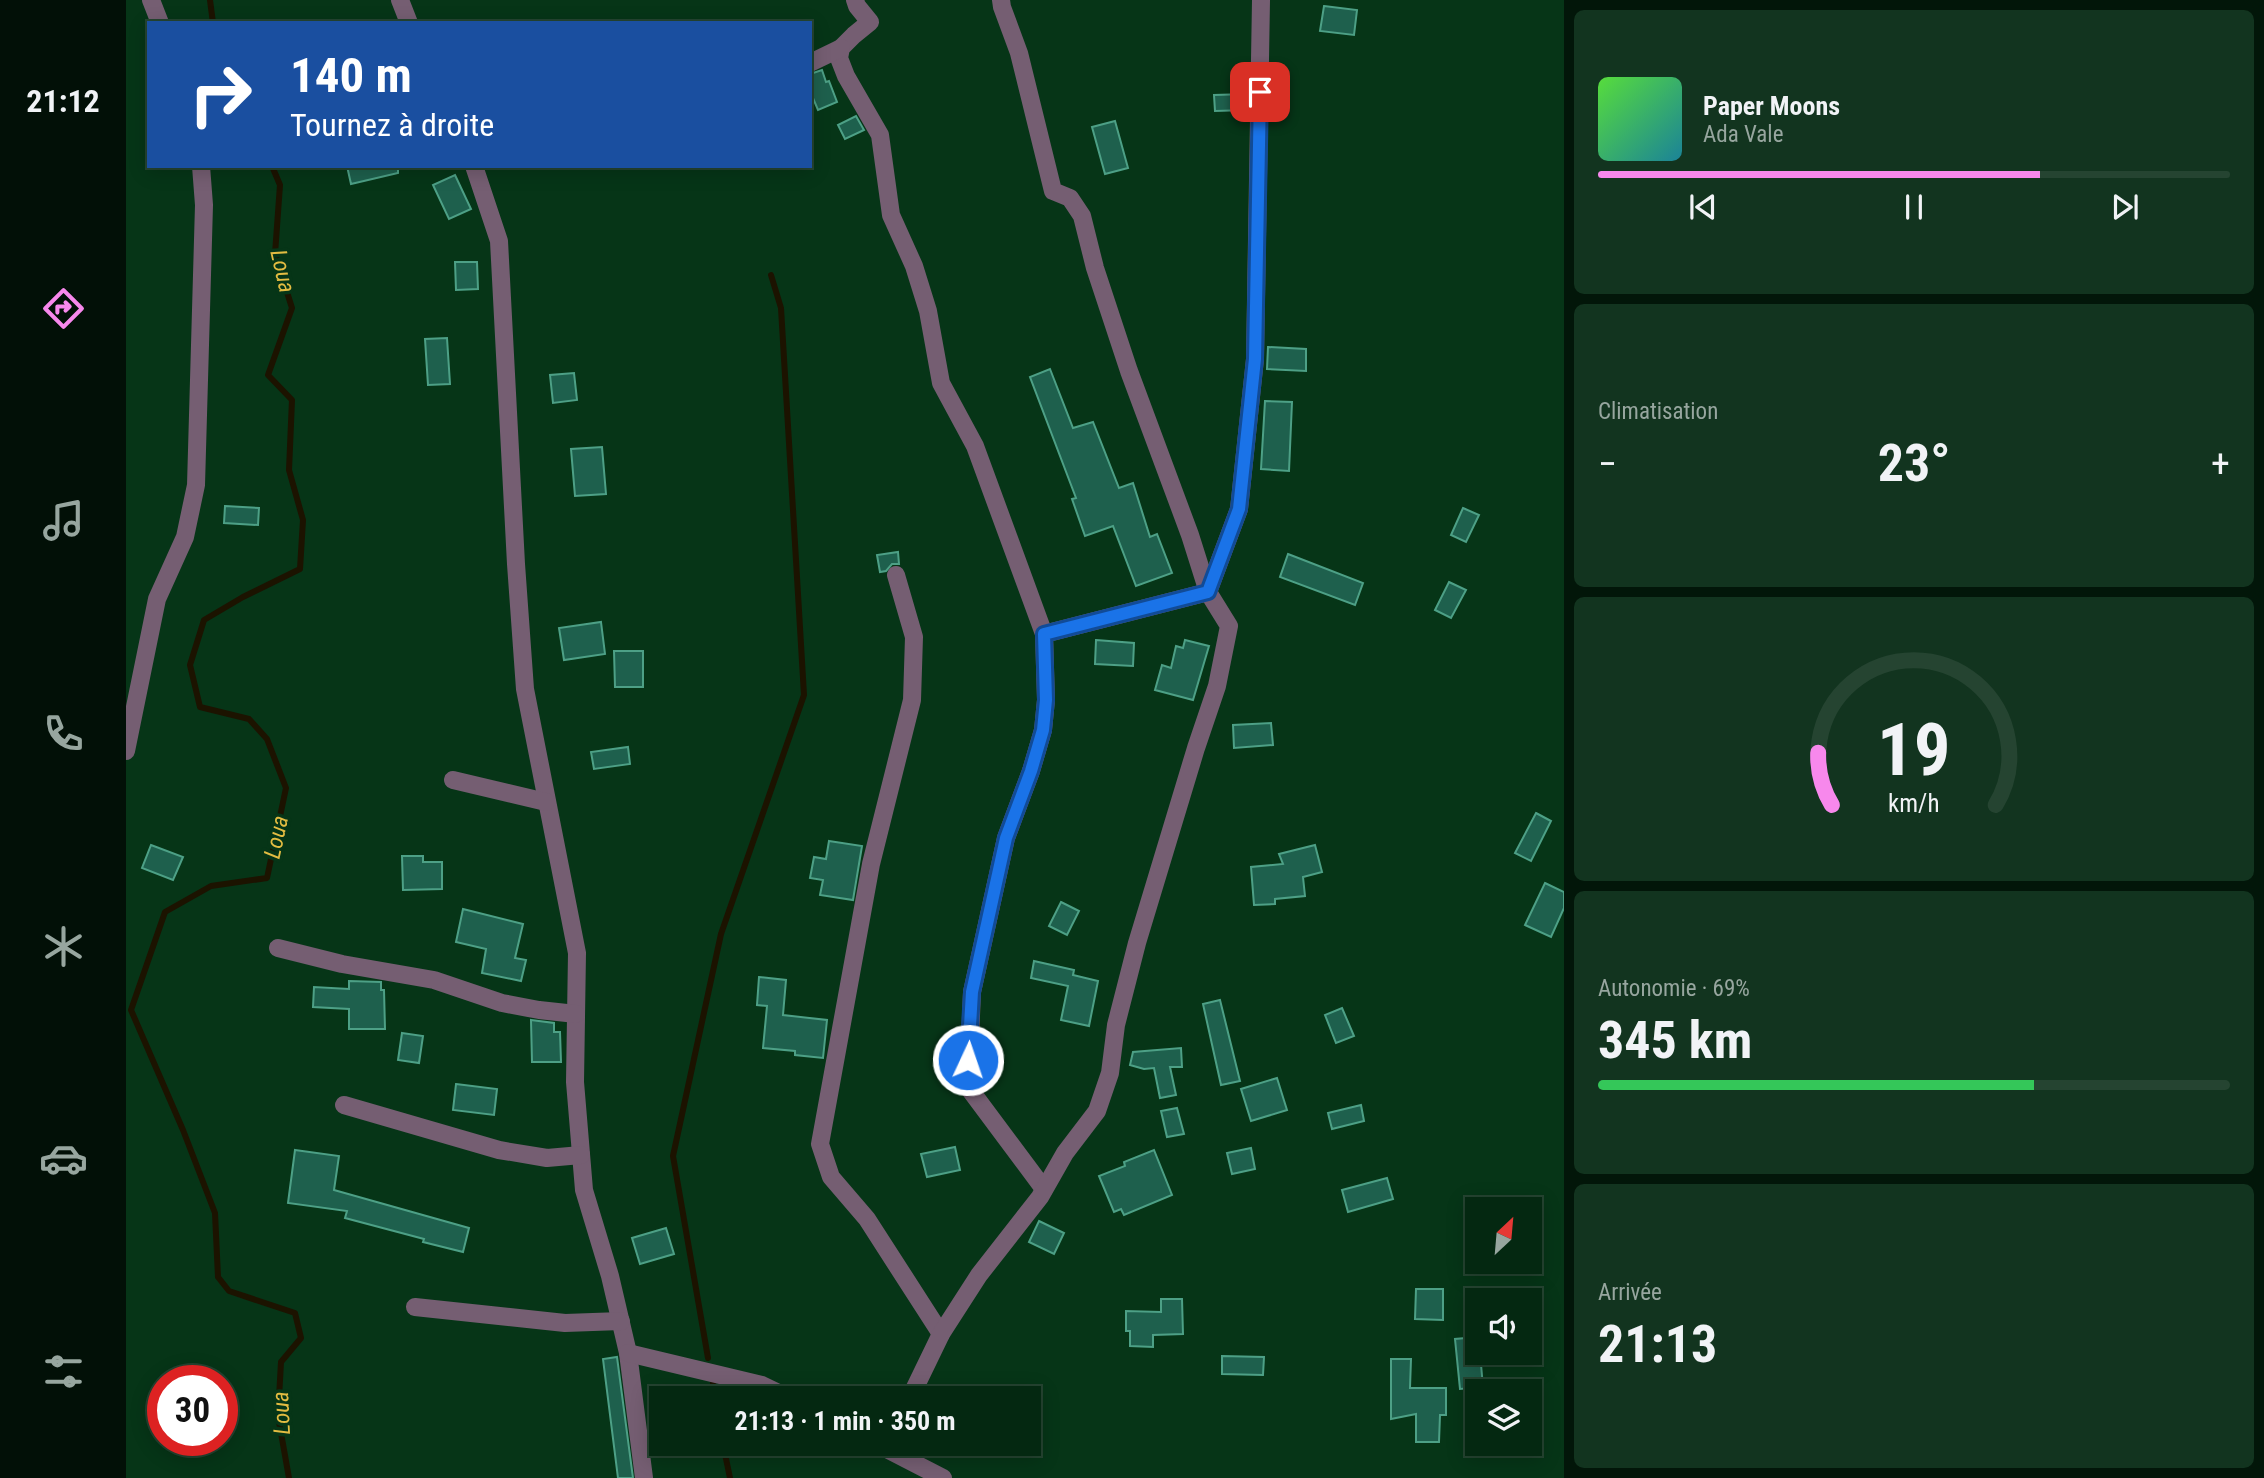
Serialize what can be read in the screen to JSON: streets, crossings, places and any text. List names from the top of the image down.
{
  "water": ["Loua"],
  "north": "top right",
  "page": {
    "tabs": "21:12",
    "turn": ["140 m", "Tournez à droite"],
    "song": ["Paper Moons", "Ada Vale"],
    "tile": [
      "Climatisation",
      ["Autonomie · 69%", "345 km"],
      ["Arrivée", "21:13"]
    ],
    "heat": ["−", "23°", "+"],
    "limit": "30",
    "trip": "21:13 · 1 min · 350 m",
    "gauge": ["19", "km/h"]
  }
}
